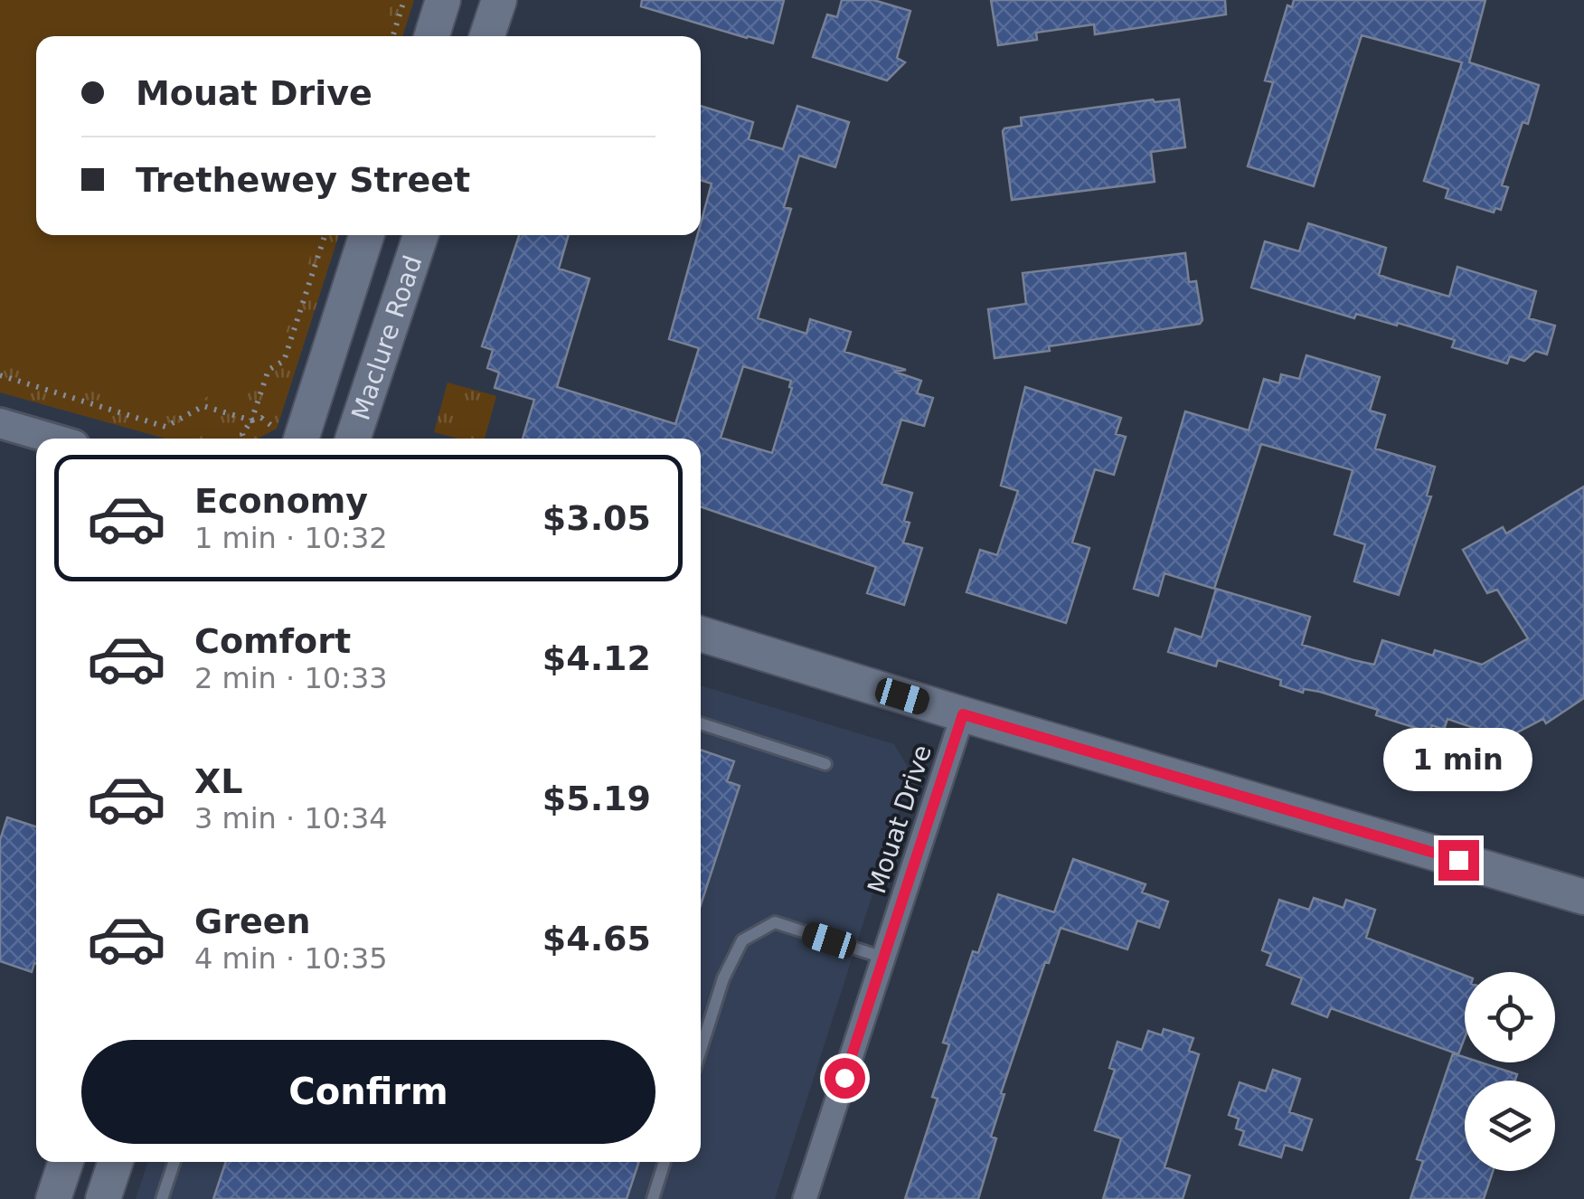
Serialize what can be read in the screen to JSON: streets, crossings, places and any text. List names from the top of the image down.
{
  "streets": {
    "main road": ["Maclure Road"],
    "street": ["Mouat Drive"]
  },
  "page": {
    "banner": ["Mouat Drive", "Trethewey Street"],
    "list": [
      {
        "name": "Economy",
        "note": "1 min · 10:32",
        "value": "$3.05"
      },
      {
        "name": "Comfort",
        "note": "2 min · 10:33",
        "value": "$4.12"
      },
      {
        "name": "XL",
        "note": "3 min · 10:34",
        "value": "$5.19"
      },
      {
        "name": "Green",
        "note": "4 min · 10:35",
        "value": "$4.65"
      }
    ],
    "bubble": "1 min",
    "buttons": "Confirm"
  }
}
